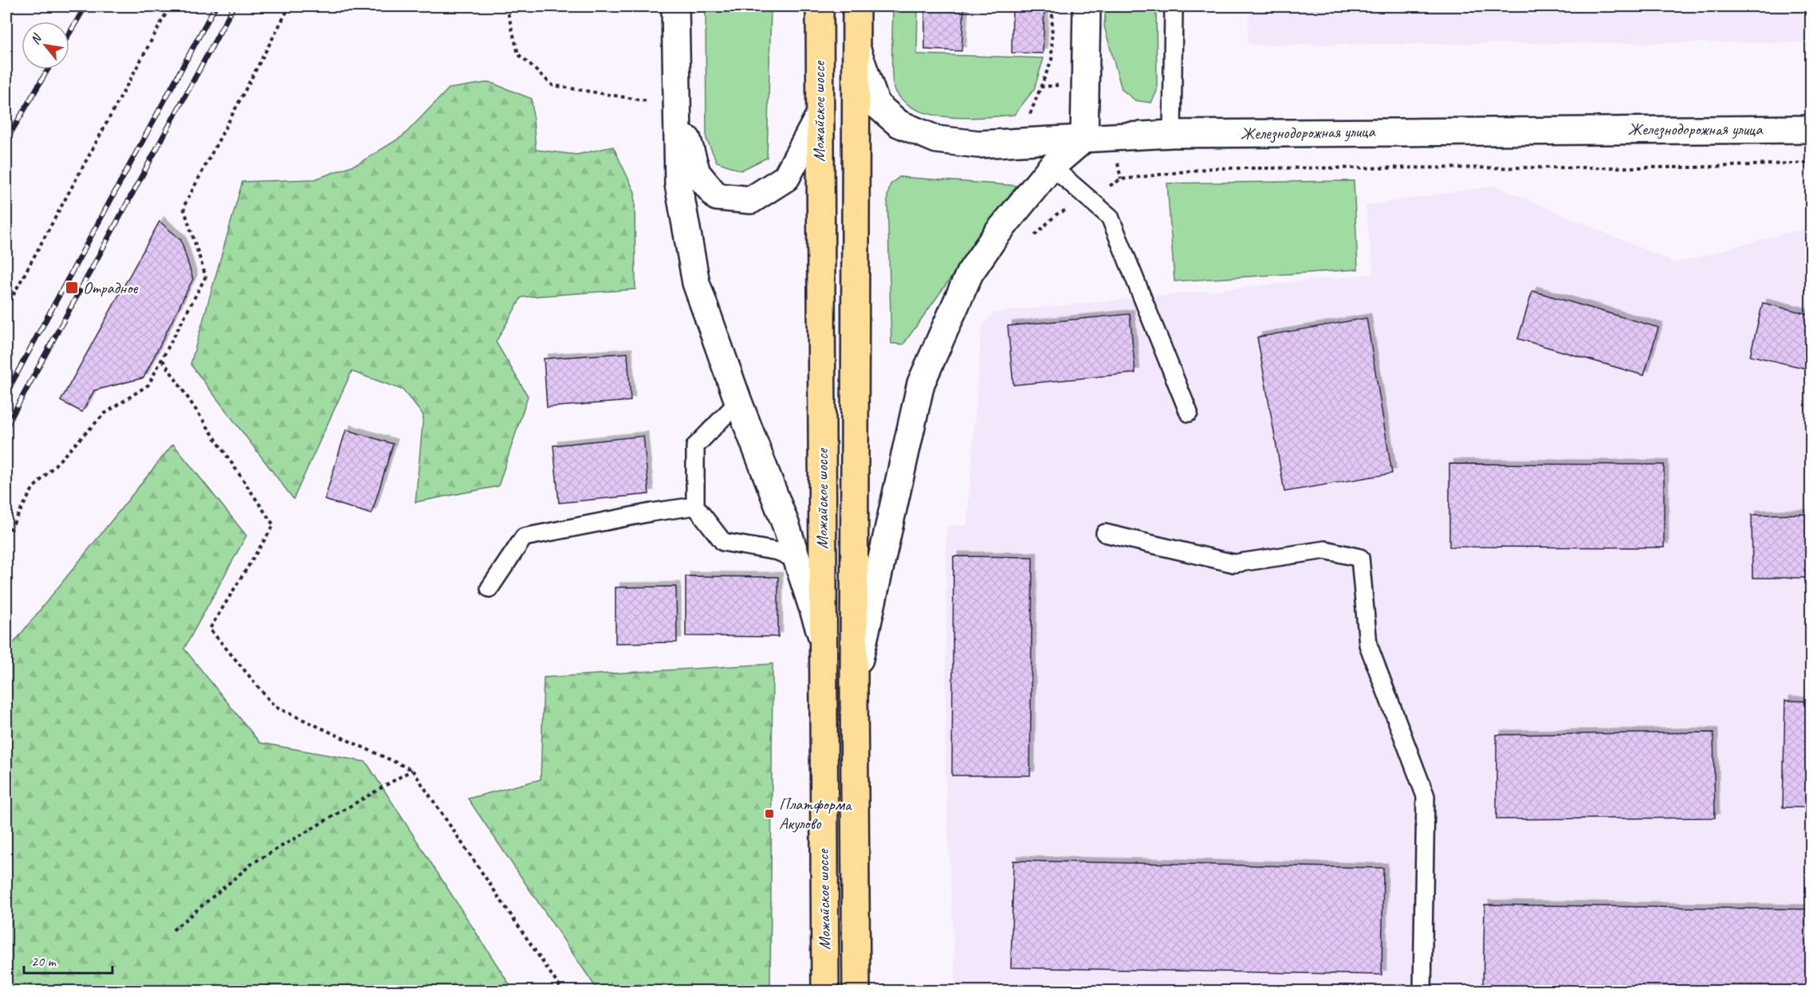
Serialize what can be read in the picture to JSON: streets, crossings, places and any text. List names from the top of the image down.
{
  "streets": {
    "main road": ["Можайское шоссе"],
    "street": ["Железнодорожная улица"]
  },
  "crossings": [
    ["Можайское шоссе", "Железнодорожная улица"]
  ],
  "places": {
    "transit": ["Отрадное", "Платформа Акулово"]
  },
  "scale_bar": "20 m",
  "north": "top left"
}
